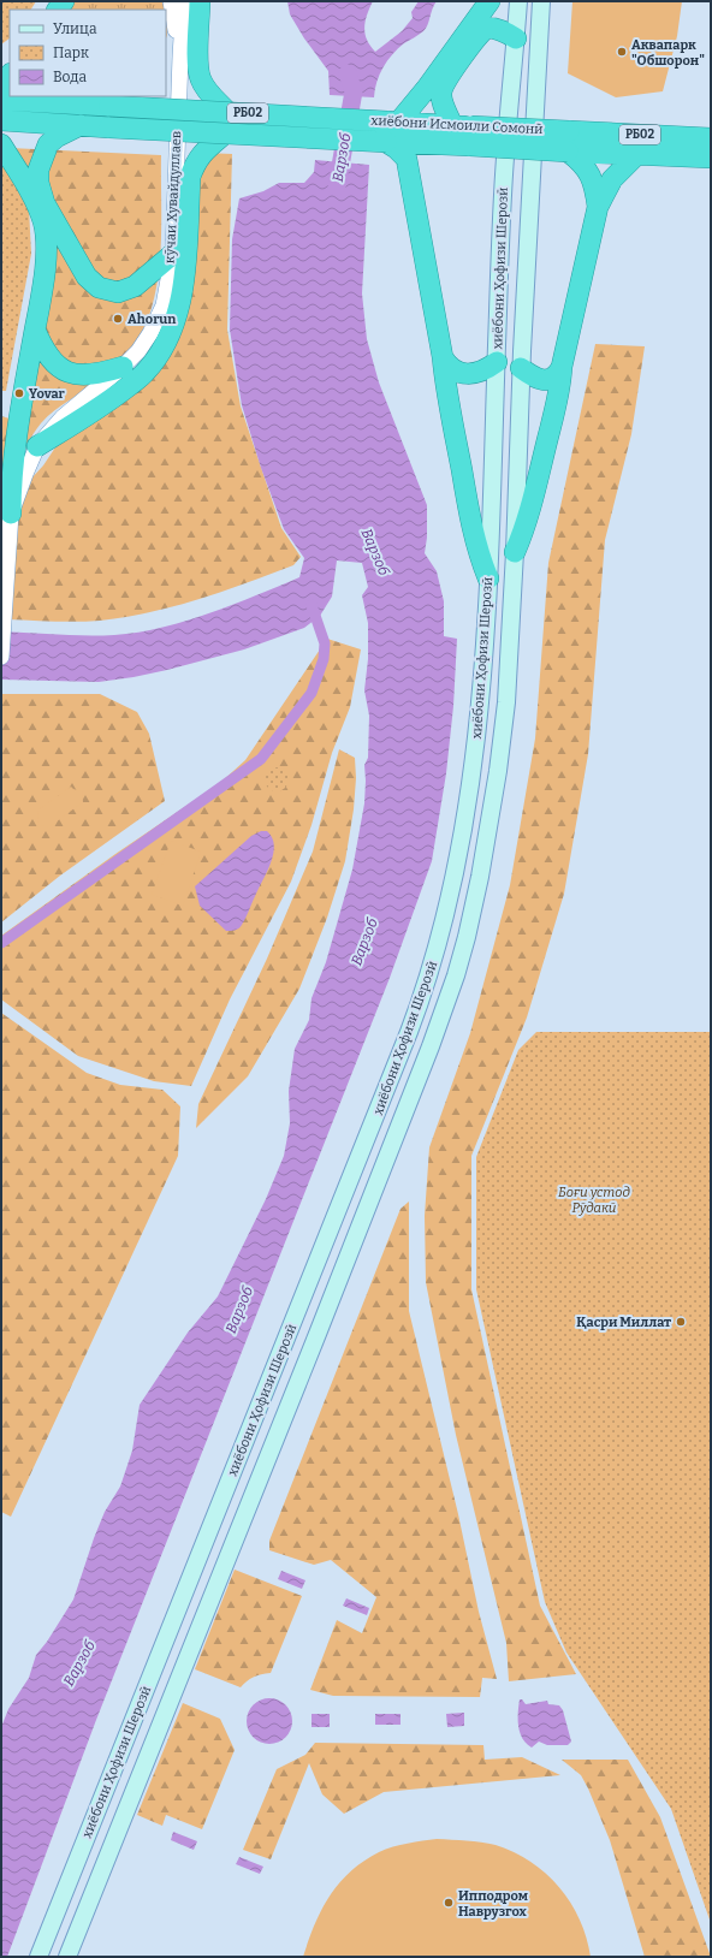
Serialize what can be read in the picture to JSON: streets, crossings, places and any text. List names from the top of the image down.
{
  "streets": {
    "highway": ["РБ02", "хиёбони Исмоили Сомонӣ"],
    "main road": ["хиёбони Ҳофизи Шерозӣ"],
    "street": ["кӯчаи Хувайдуллаев"]
  },
  "water": ["Варзоб"],
  "parks": ["Боғи устод Рӯдакӣ"],
  "places": [
    "Аквапарк \"Обшорон\"",
    "Ahorun",
    "Yovar",
    "Қасри Миллат",
    "Ипподром Наврузгох"
  ],
  "legend": ["Улица", "Парк", "Вода"]
}
